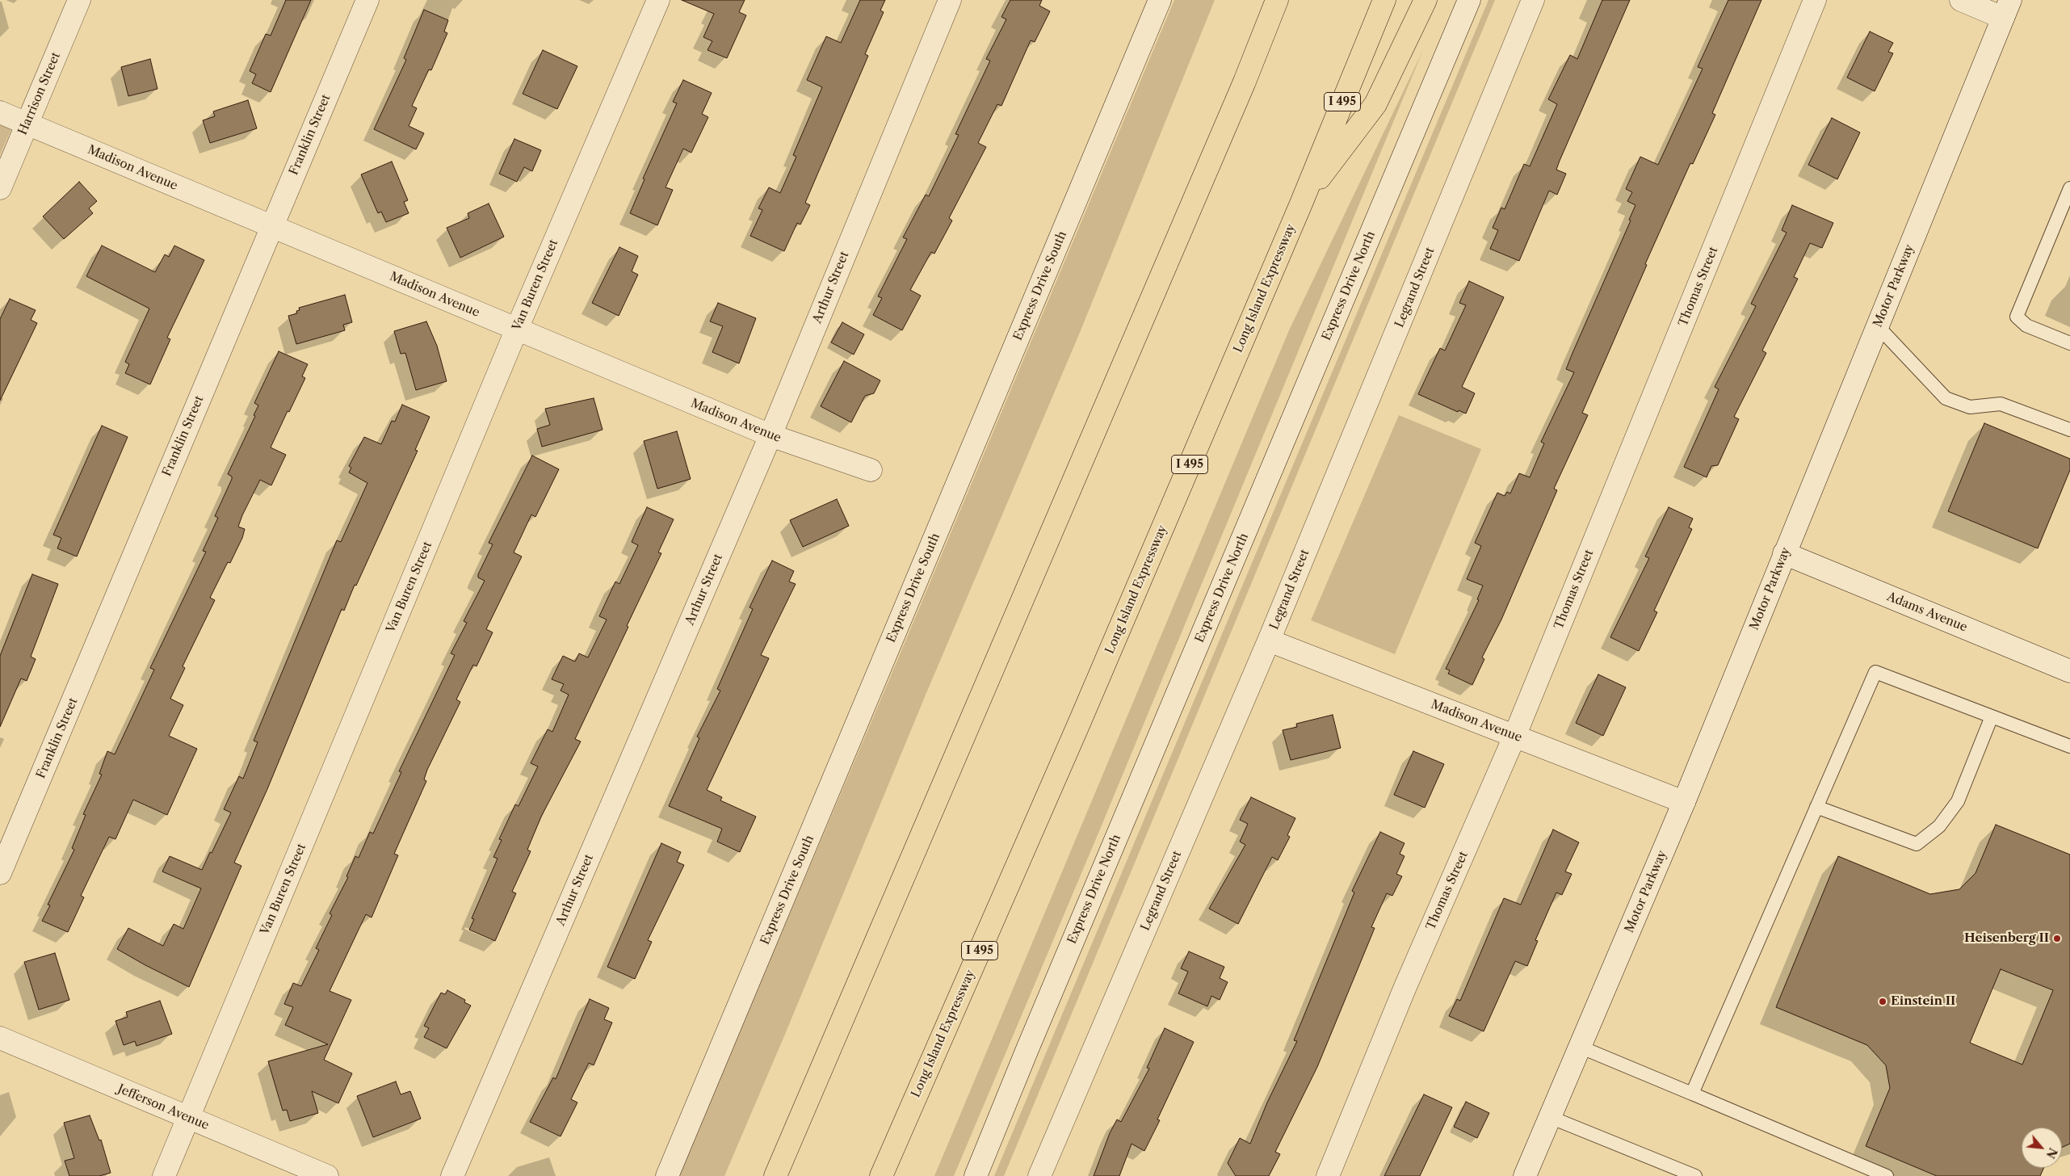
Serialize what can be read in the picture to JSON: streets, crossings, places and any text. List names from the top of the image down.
{
  "streets": {
    "highway": ["I 495", "Long Island Expressway"],
    "street": [
      "Harrison Street",
      "Franklin Street",
      "Madison Avenue",
      "Van Buren Street",
      "Express Drive South",
      "Express Drive North",
      "Motor Parkway",
      "Thomas Street",
      "Arthur Street",
      "Legrand Street",
      "Adams Avenue",
      "Jefferson Avenue"
    ]
  },
  "crossings": [
    ["Harrison Street", "Madison Avenue"],
    ["Franklin Street", "Madison Avenue"],
    ["Madison Avenue", "Van Buren Street"],
    ["Madison Avenue", "Motor Parkway"],
    ["Madison Avenue", "Thomas Street"],
    ["Madison Avenue", "Arthur Street"],
    ["Madison Avenue", "Legrand Street"],
    ["Van Buren Street", "Jefferson Avenue"],
    ["Motor Parkway", "Adams Avenue"]
  ],
  "places": ["Heisenberg II", "Einstein II"],
  "north": "bottom right"
}
